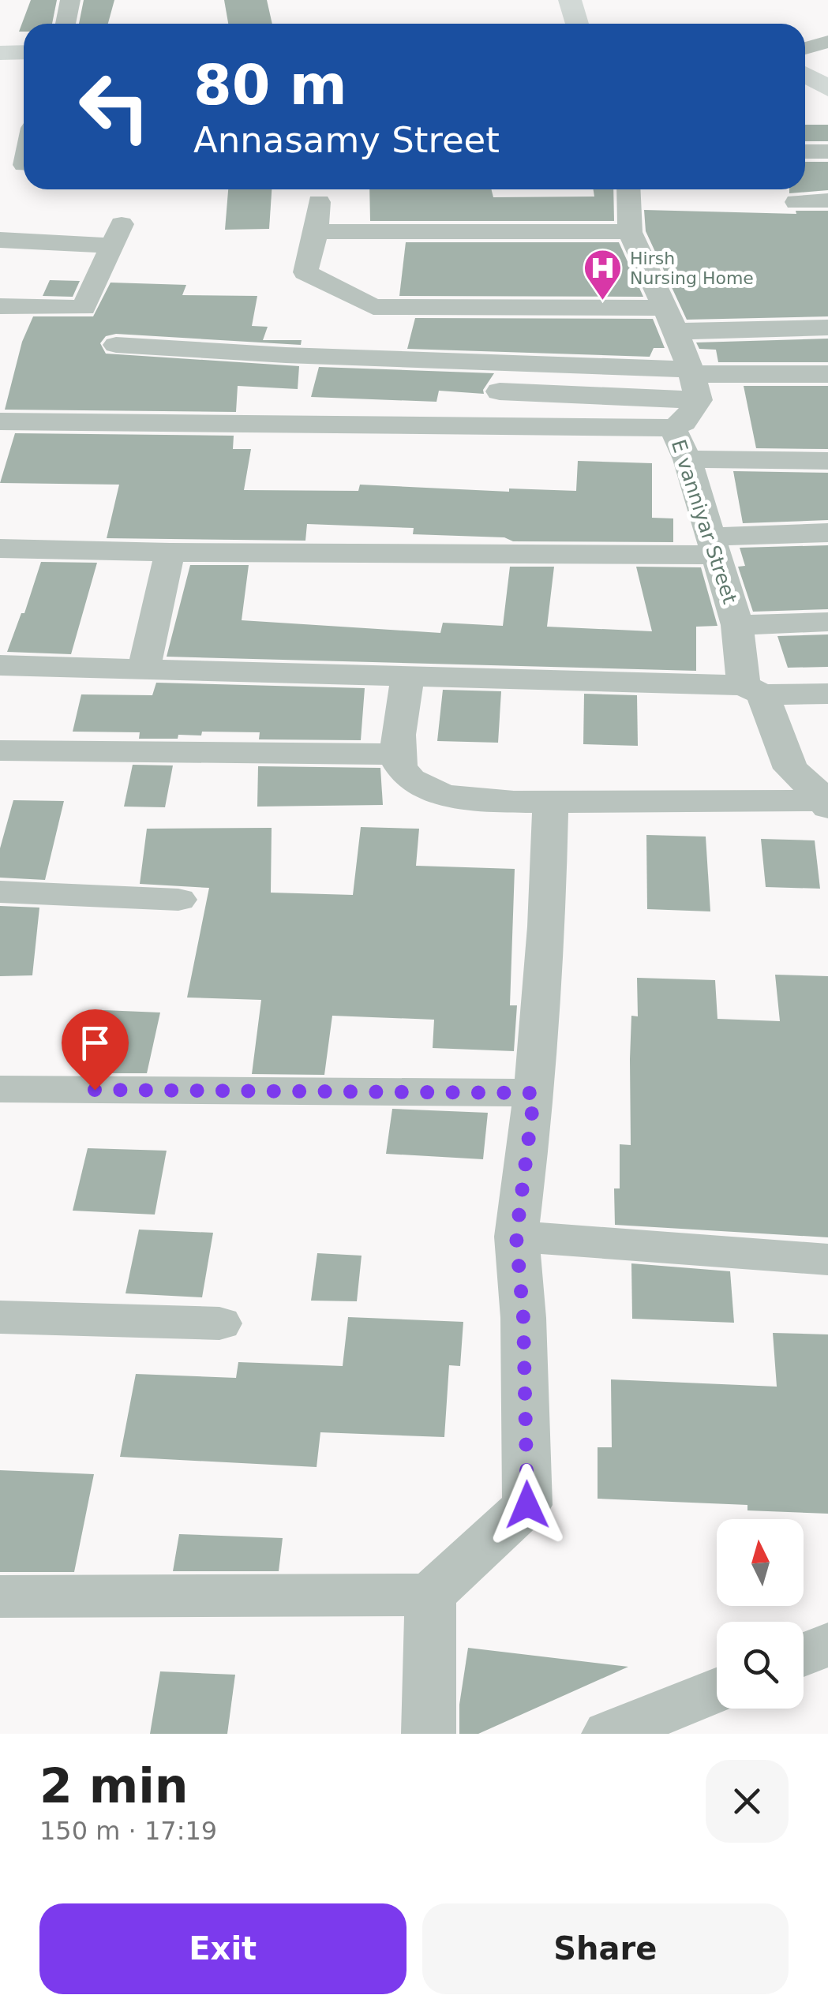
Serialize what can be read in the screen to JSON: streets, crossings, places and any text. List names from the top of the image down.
{
  "streets": {
    "street": ["E vanniyar Street"]
  },
  "places": {
    "hospital": ["Hirsh Nursing Home"]
  },
  "north": "top",
  "page": {
    "turn": ["80 m", "Annasamy Street"],
    "heading": ["2 min", "150 m · 17:19"],
    "buttons": ["Exit", "Share"]
  }
}
